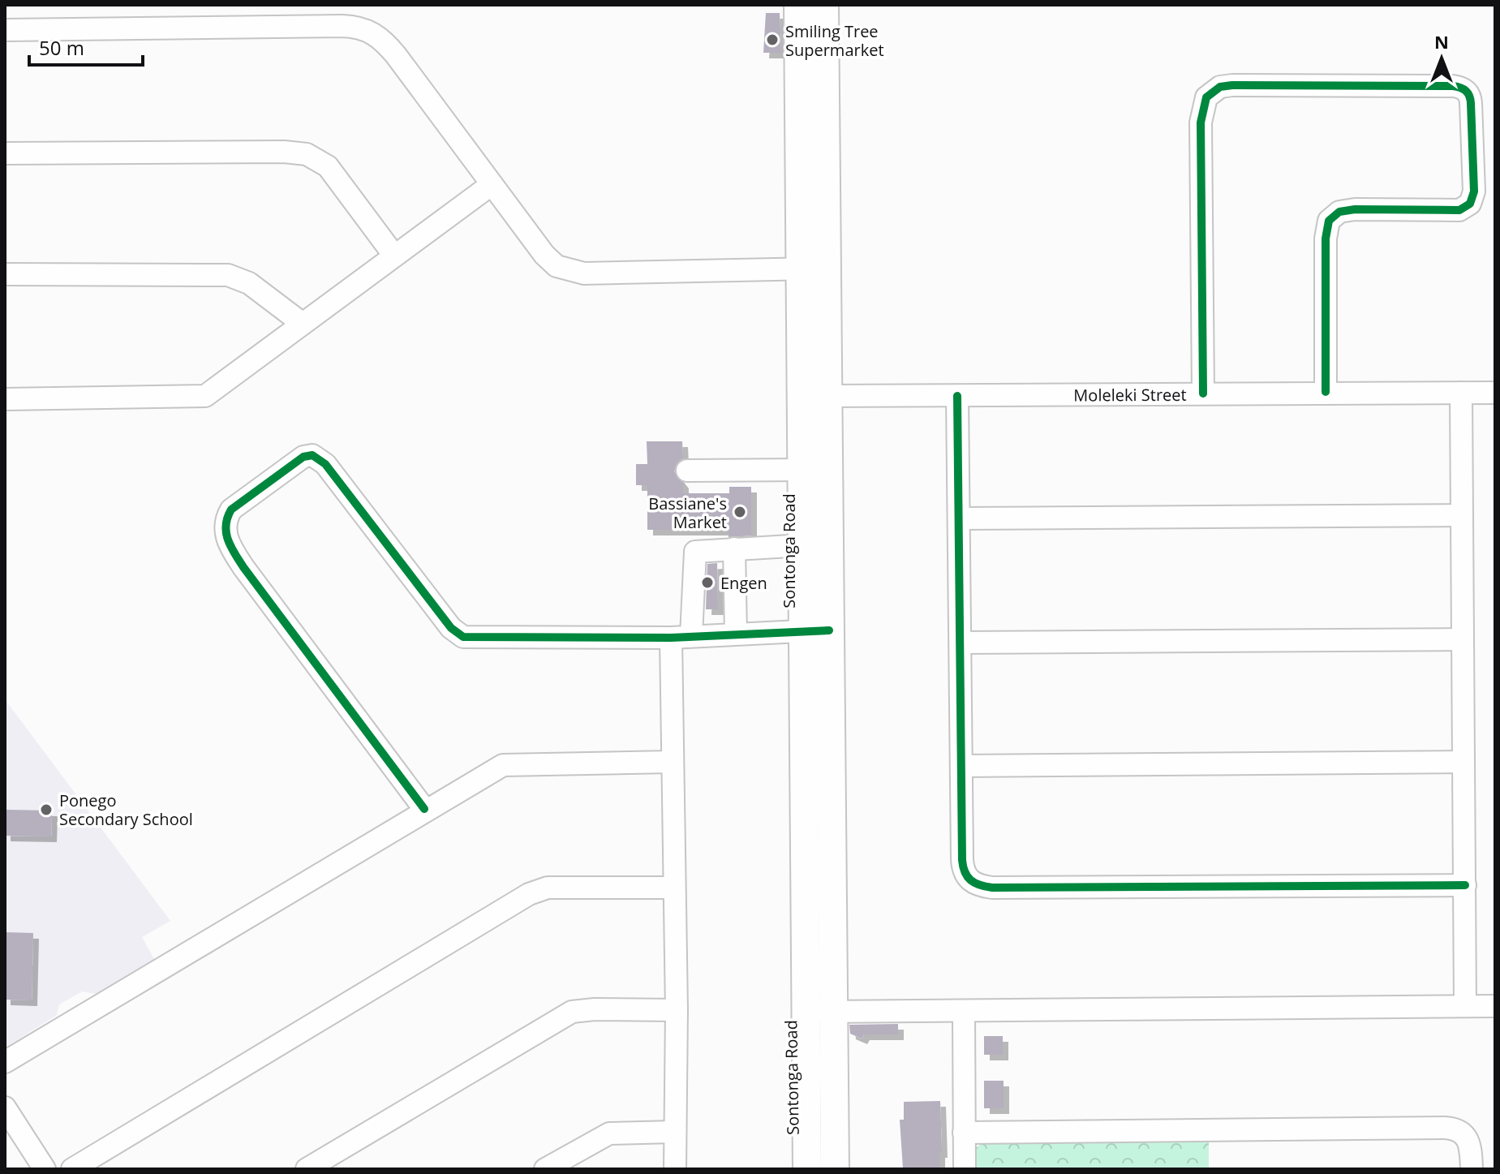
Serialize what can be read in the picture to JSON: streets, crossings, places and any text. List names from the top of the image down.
{
  "streets": {
    "main road": ["Sontonga Road"],
    "street": ["Moleleki Street"]
  },
  "crossings": [
    ["Moleleki Street", "Sontonga Road"]
  ],
  "places": [
    "Smiling Tree Supermarket",
    "Bassiane's Market",
    "Engen",
    "Ponego Secondary School"
  ],
  "scale_bar": "50 m",
  "north": "top"
}
